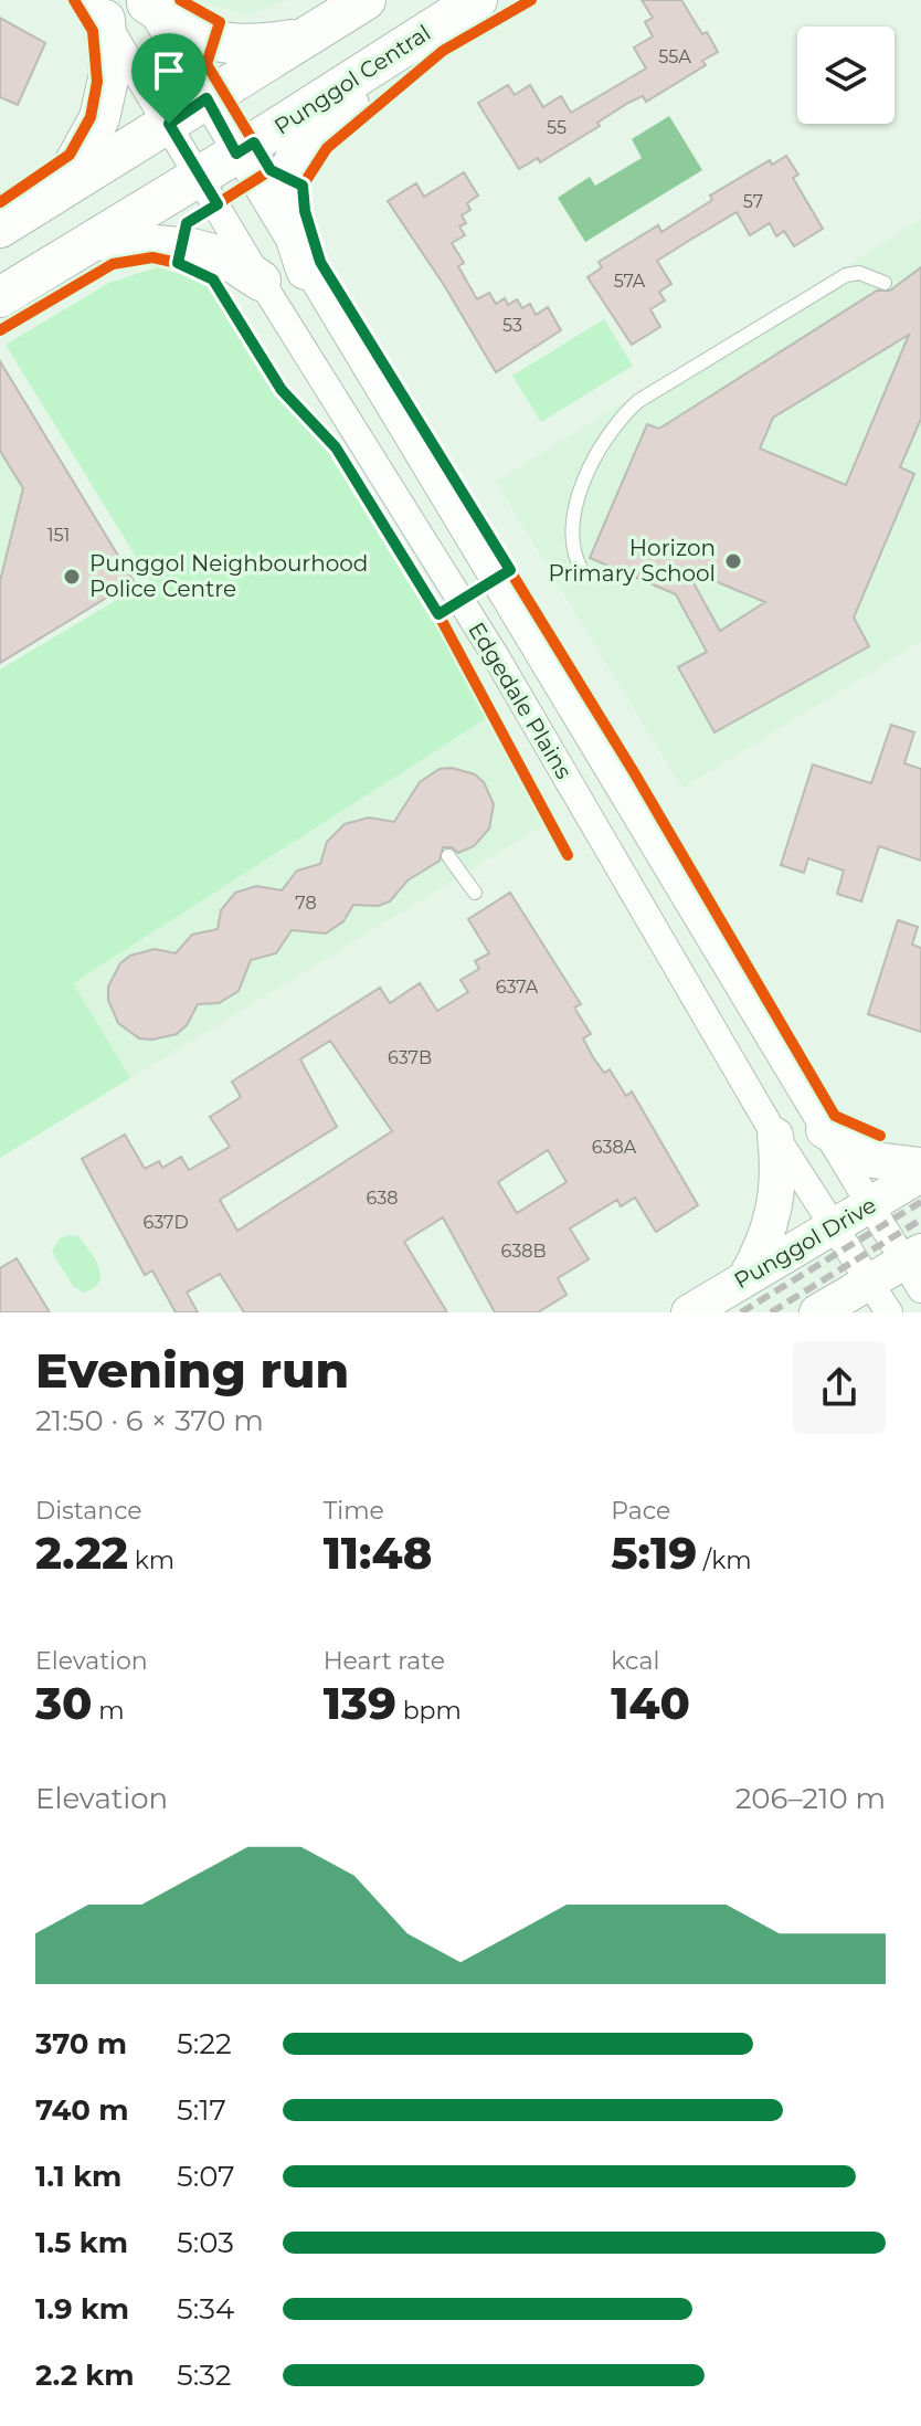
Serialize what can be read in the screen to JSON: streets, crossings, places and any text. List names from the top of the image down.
{
  "streets": {
    "main road": ["Punggol Central"],
    "street": ["Edgedale Plains", "Punggol Drive"]
  },
  "crossings": [
    ["Punggol Central", "Edgedale Plains"],
    ["Edgedale Plains", "Punggol Drive"]
  ],
  "places": ["Horizon Primary School", "Punggol Neighbourhood Police Centre"],
  "house_numbers": [
    "55A",
    "55",
    "57",
    "57A",
    "53",
    "151",
    "78",
    "637A",
    "637B",
    "638A",
    "638",
    "637D",
    "638B"
  ],
  "page": {
    "heading": ["Evening run", "21:50 · 6 × 370 m"],
    "stats": [
      ["Distance", "2.22 km"],
      ["Time", "11:48"],
      ["Pace", "5:19 /km"],
      ["Elevation", "30 m"],
      ["Heart rate", "139 bpm"],
      ["kcal", "140"]
    ],
    "chart": ["Elevation", "206–210 m"],
    "list": [
      {
        "name": "370 m",
        "note": "5:22"
      },
      {
        "name": "740 m",
        "note": "5:17"
      },
      {
        "name": "1.1 km",
        "note": "5:07"
      },
      {
        "name": "1.5 km",
        "note": "5:03"
      },
      {
        "name": "1.9 km",
        "note": "5:34"
      },
      {
        "name": "2.2 km",
        "note": "5:32"
      }
    ]
  }
}
